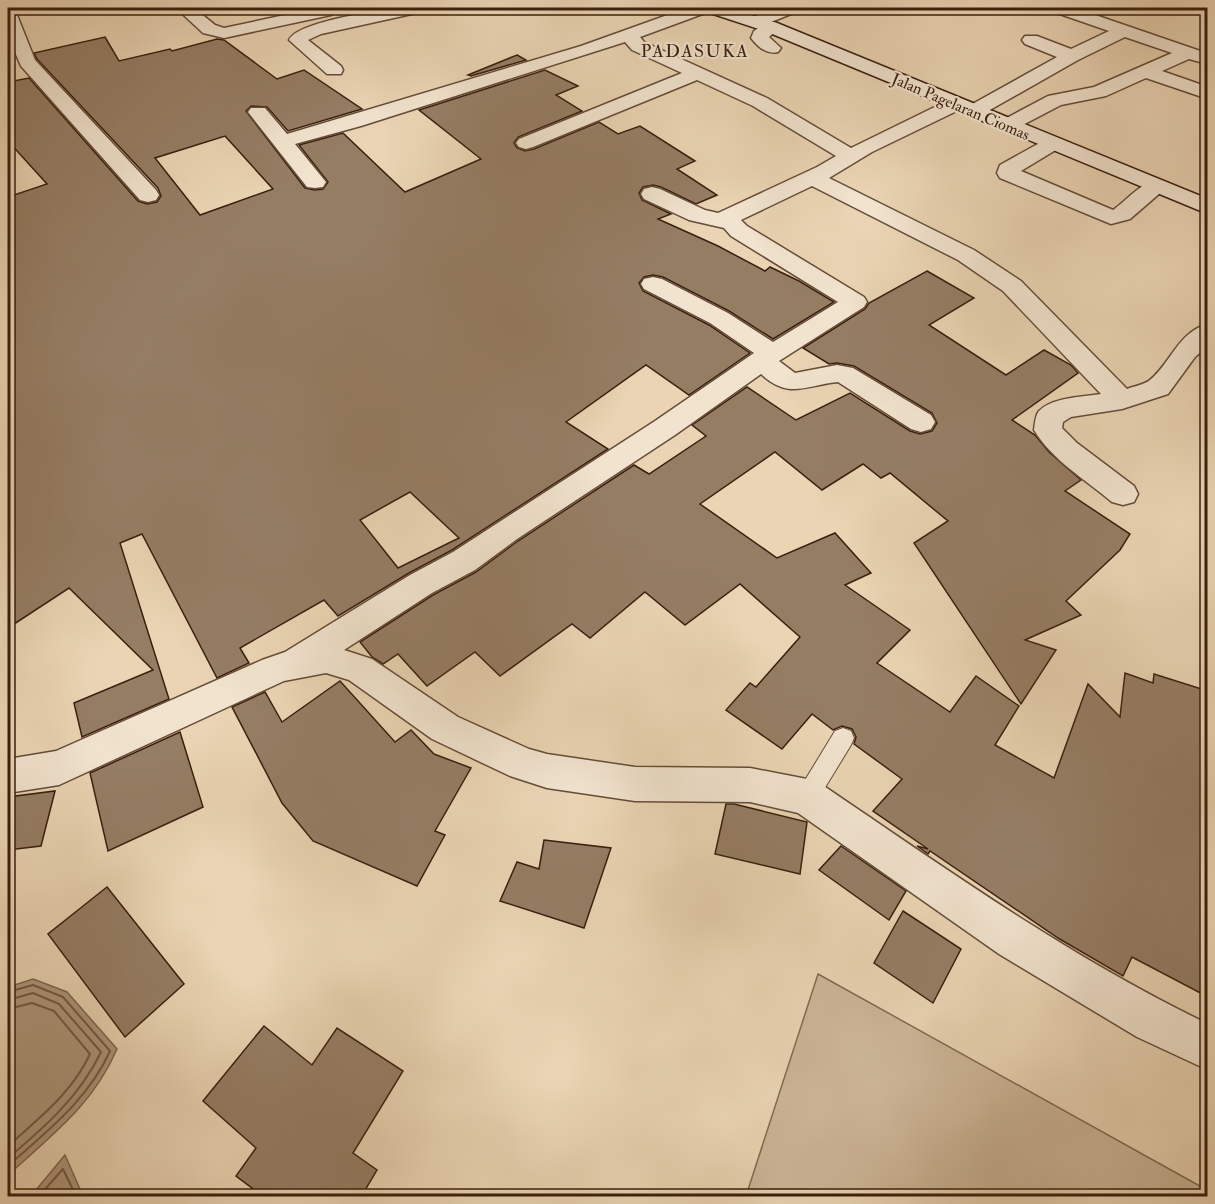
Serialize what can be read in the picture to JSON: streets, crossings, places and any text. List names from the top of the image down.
{
  "streets": {
    "street": ["Jalan Pagelaran Ciomas"]
  },
  "districts": ["PADASUKA"]
}
